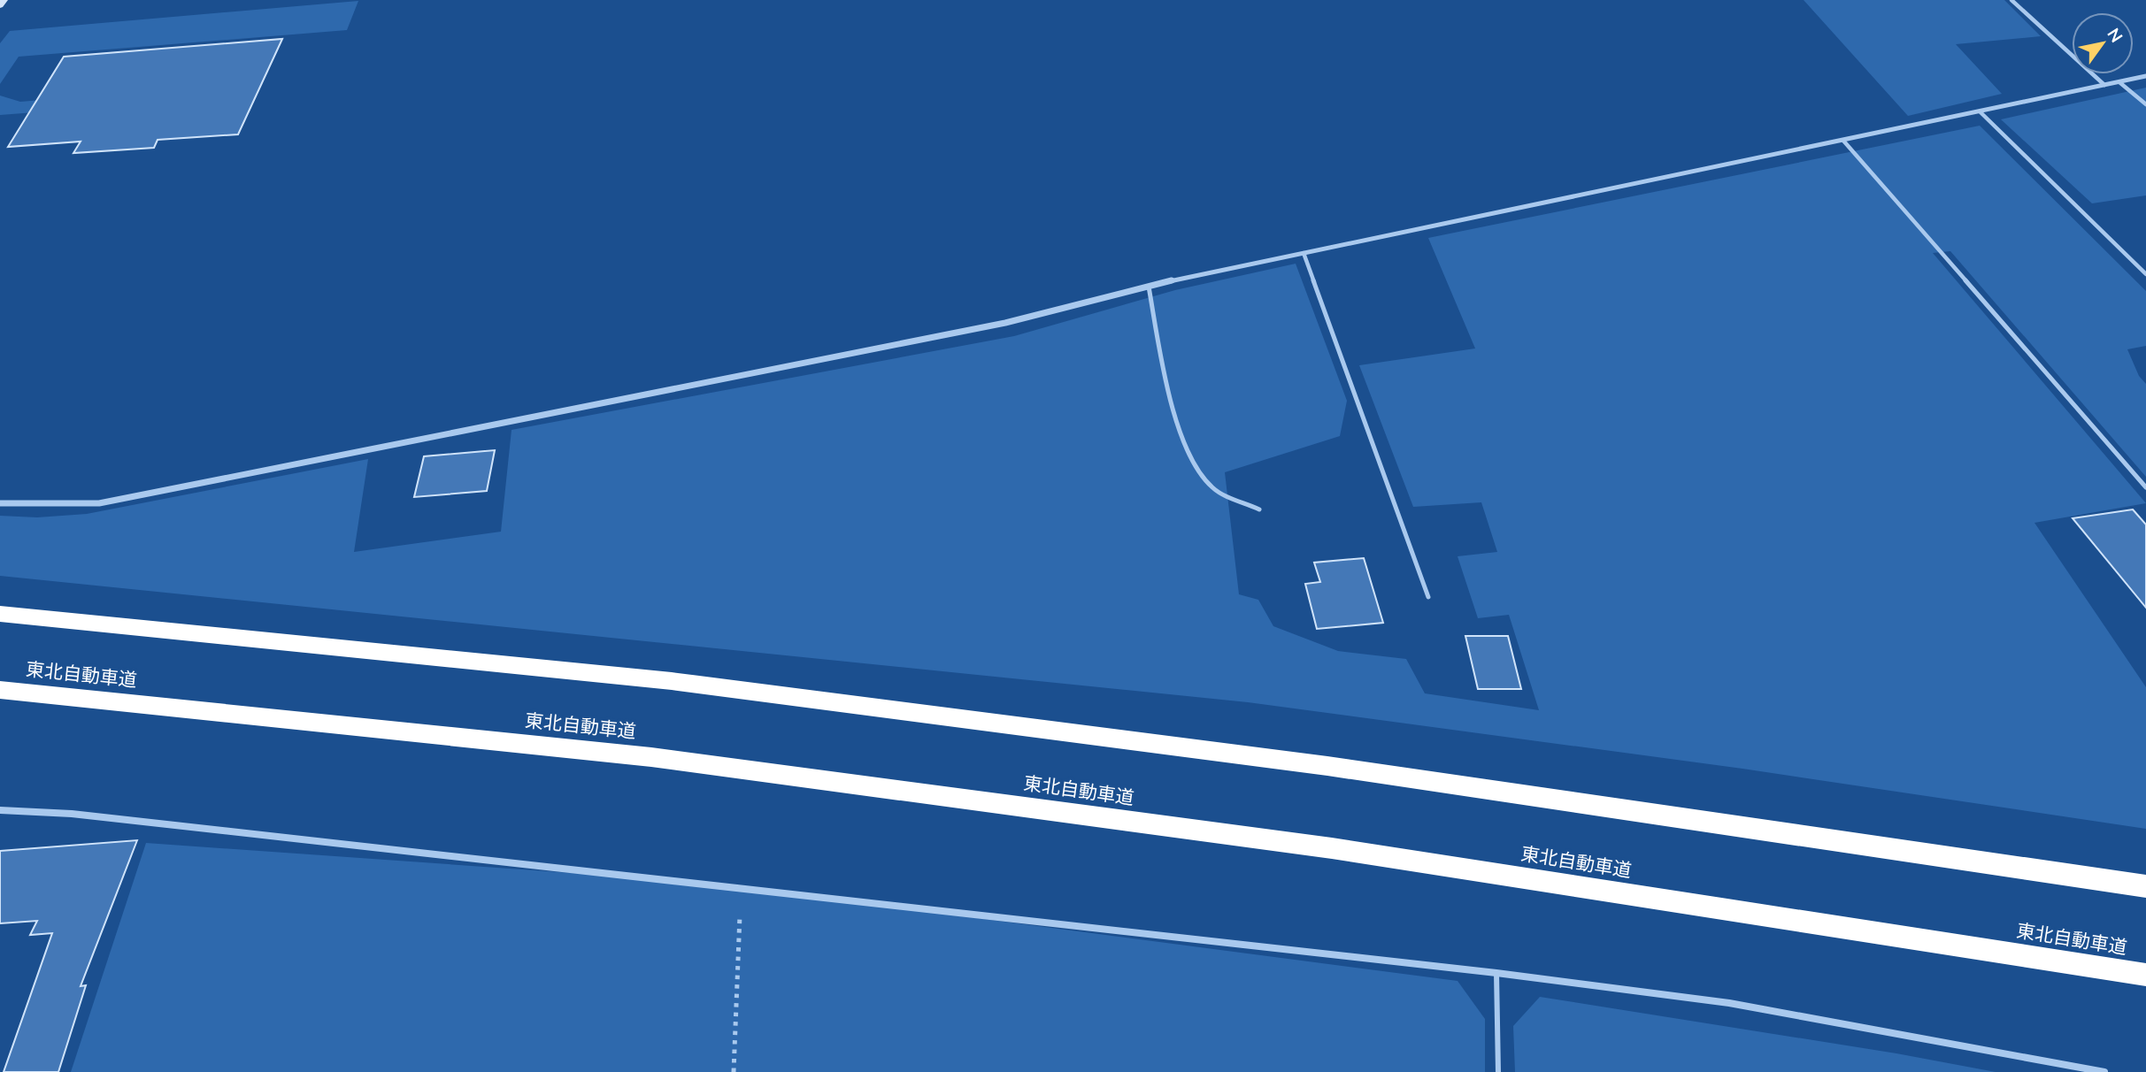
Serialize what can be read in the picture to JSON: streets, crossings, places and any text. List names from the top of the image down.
{
  "streets": {
    "highway": ["東北自動車道"]
  },
  "north": "top right"
}
